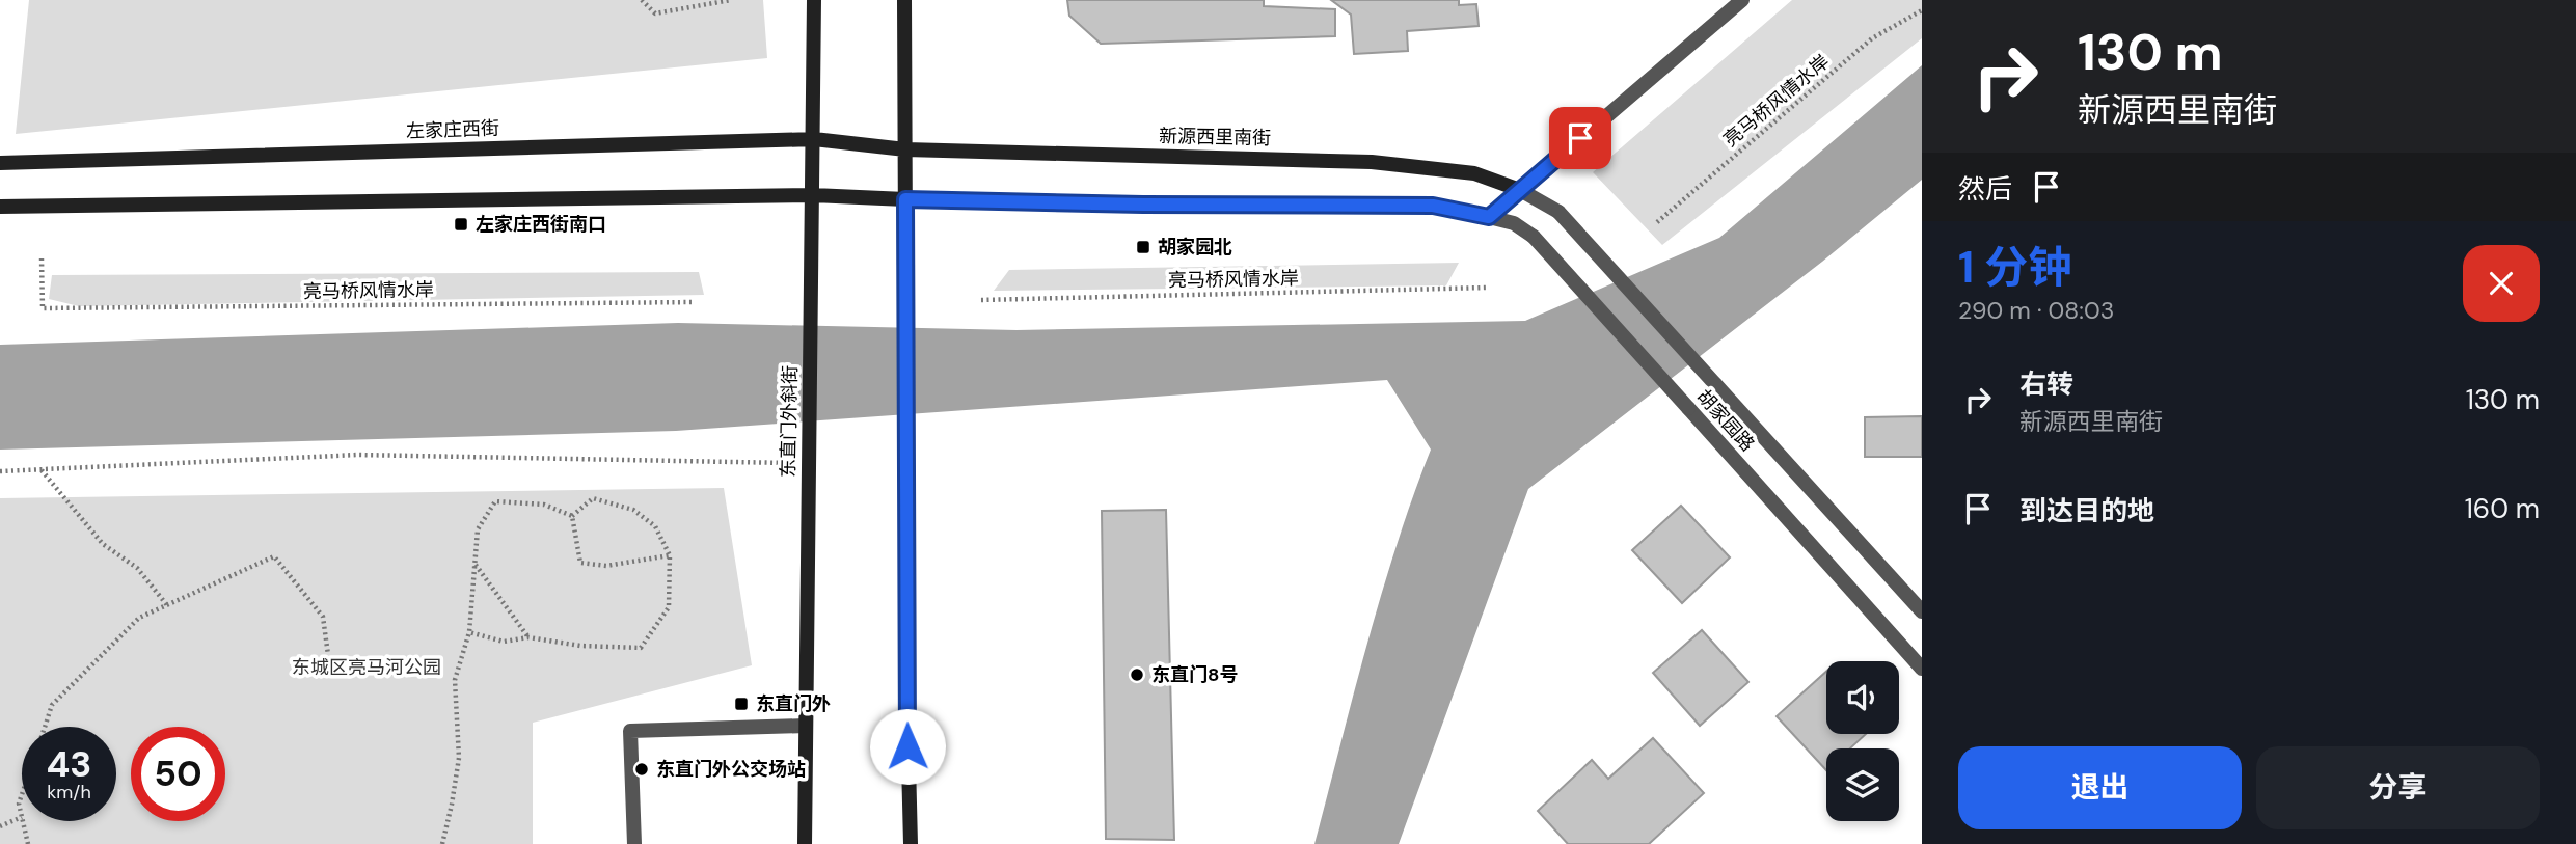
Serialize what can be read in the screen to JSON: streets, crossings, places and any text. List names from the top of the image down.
{
  "streets": {
    "main road": ["左家庄西街", "新源西里南街", "东直门外斜街"],
    "street": ["胡家园路"],
    "path": ["亮马桥风情水岸"]
  },
  "crossings": [
    ["左家庄西街", "新源西里南街"],
    ["左家庄西街", "东直门外斜街"],
    ["新源西里南街", "胡家园路"]
  ],
  "parks": ["东城区亮马河公园"],
  "places": {
    "transit": ["左家庄西街南口", "胡家园北", "东直门外"],
    "other": ["东直门8号", "东直门外公交场站"]
  },
  "page": {
    "turn": ["130 m", "新源西里南街"],
    "then": "然后",
    "heading": ["1 分钟", "290 m · 08:03"],
    "list": [
      {
        "name": "右转",
        "note": "新源西里南街",
        "value": "130 m"
      },
      {
        "name": "到达目的地",
        "value": "160 m"
      }
    ],
    "speed": "43 km/h",
    "limit": "50",
    "buttons": ["退出", "分享"]
  }
}
